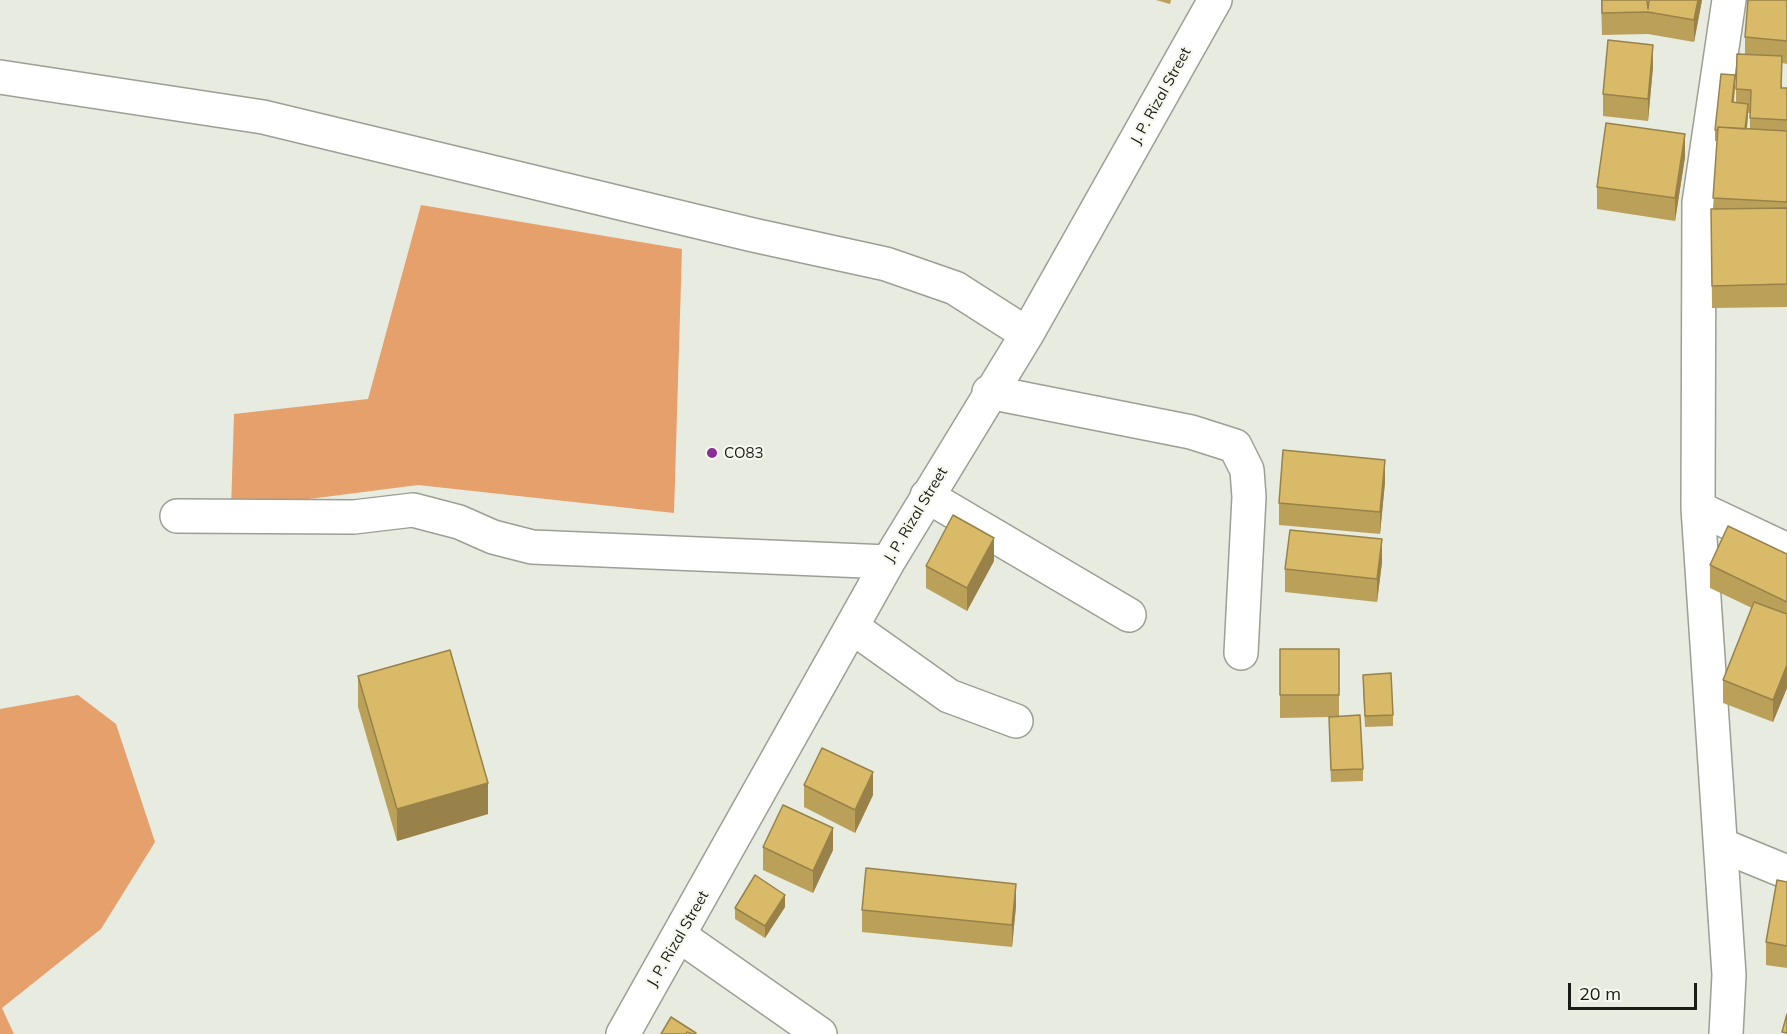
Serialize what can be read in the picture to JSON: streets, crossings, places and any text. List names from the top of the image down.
{
  "streets": {
    "street": ["J. P. Rizal Street"]
  },
  "places": ["CO83"],
  "scale_bar": "20 m"
}
